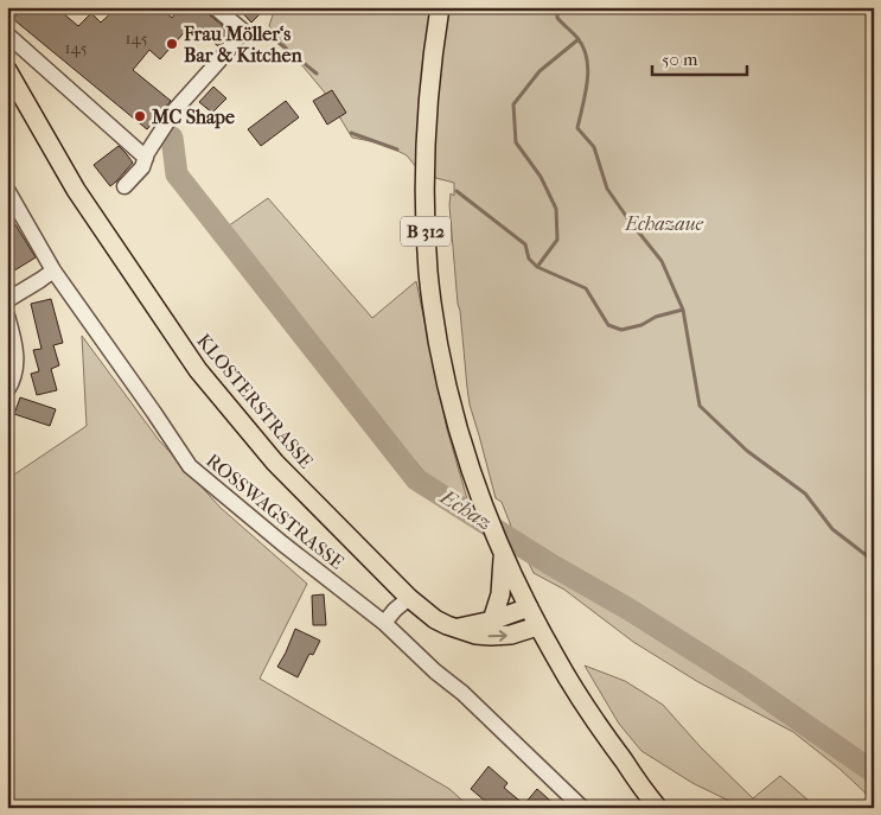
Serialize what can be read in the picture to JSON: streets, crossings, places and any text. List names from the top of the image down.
{
  "streets": {
    "main road": ["B 312", "KLOSTERSTRASSE"],
    "street": ["ROSSWAGSTRASSE"]
  },
  "crossings": [
    ["B 312", "KLOSTERSTRASSE"]
  ],
  "water": ["Echaz"],
  "parks": ["Echazaue"],
  "places": ["Frau Möller‘s Bar & Kitchen", "MC Shape"],
  "house_numbers": ["145", "145"],
  "scale_bar": "50 m"
}
